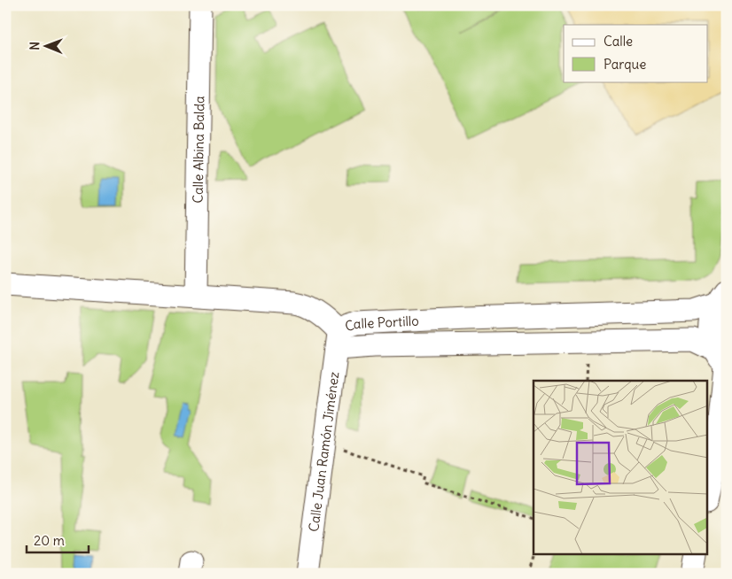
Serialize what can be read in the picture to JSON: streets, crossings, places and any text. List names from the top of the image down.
{
  "streets": {
    "street": ["Calle Albina Balda", "Calle Portillo", "Calle Juan Ramón Jiménez"]
  },
  "crossings": [
    ["Calle Albina Balda", "Calle Portillo"],
    ["Calle Portillo", "Calle Juan Ramón Jiménez"]
  ],
  "legend": ["Calle", "Parque"],
  "scale_bar": "20 m",
  "north": "left"
}
